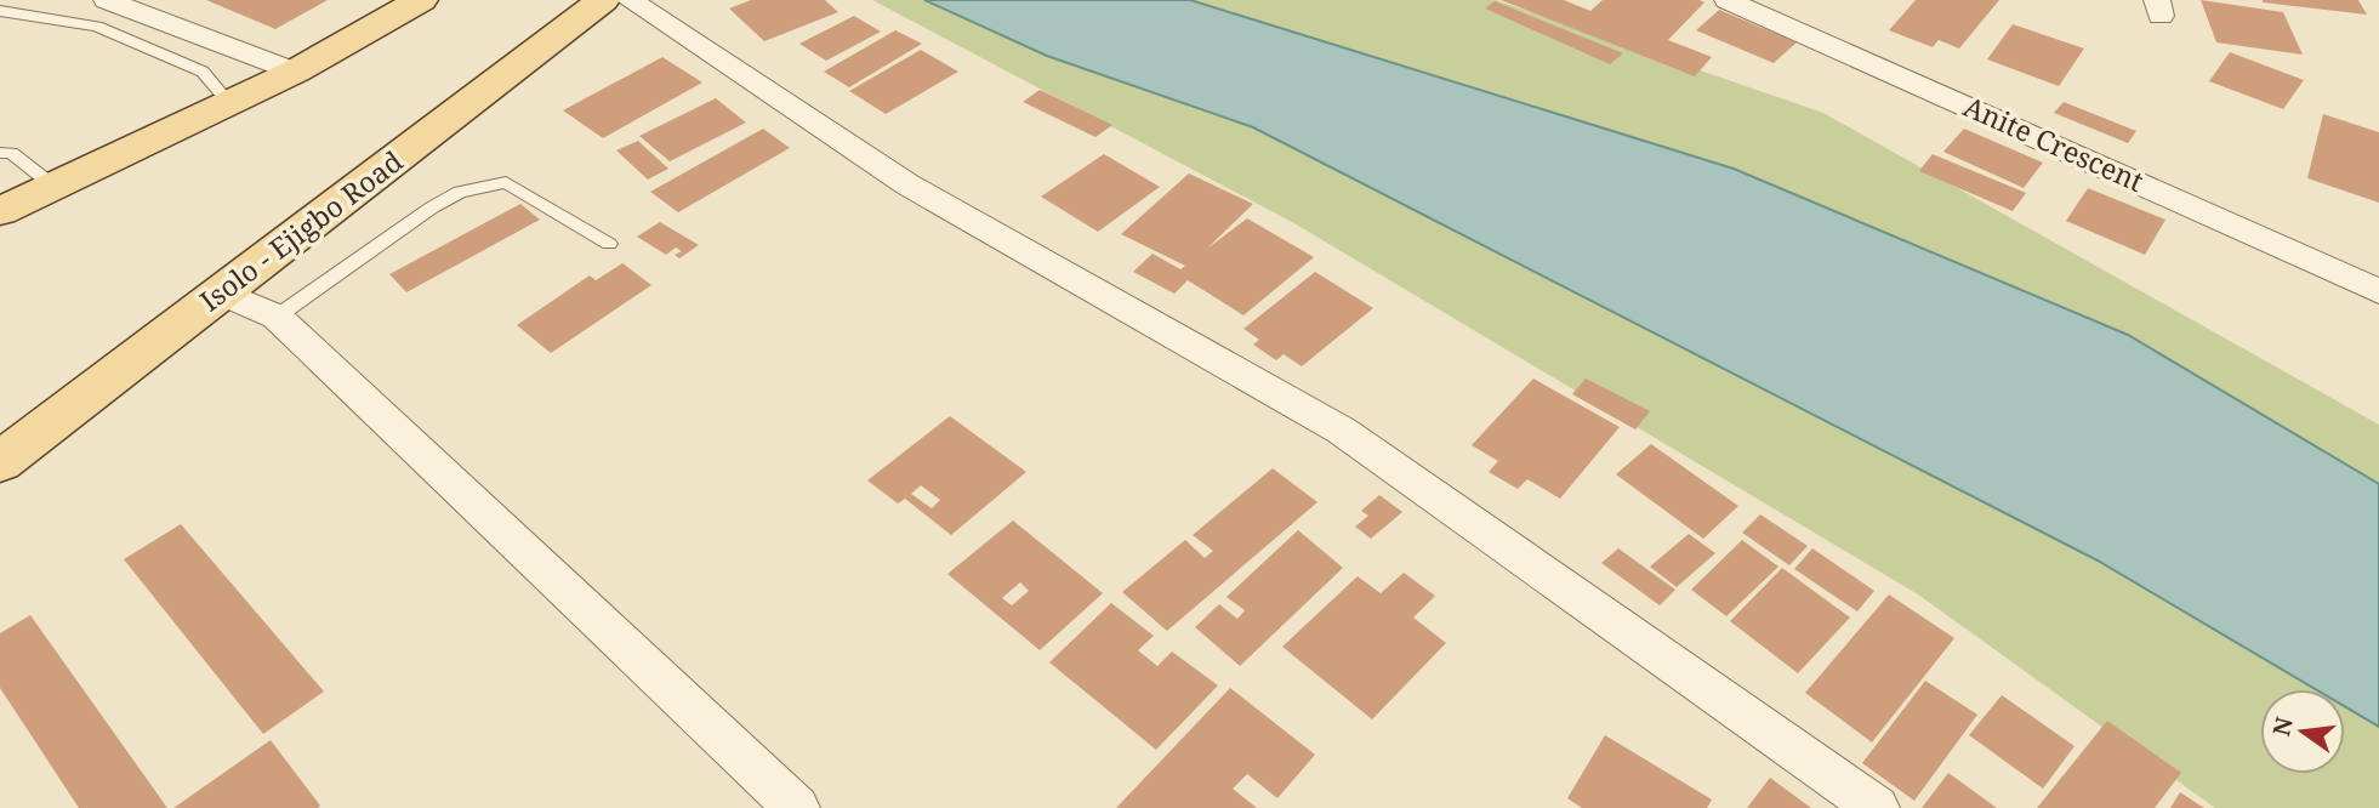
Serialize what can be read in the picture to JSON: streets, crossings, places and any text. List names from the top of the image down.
{
  "streets": {
    "main road": ["Isolo - Ejigbo Road"],
    "street": ["Anite Crescent"]
  },
  "north": "left"
}
